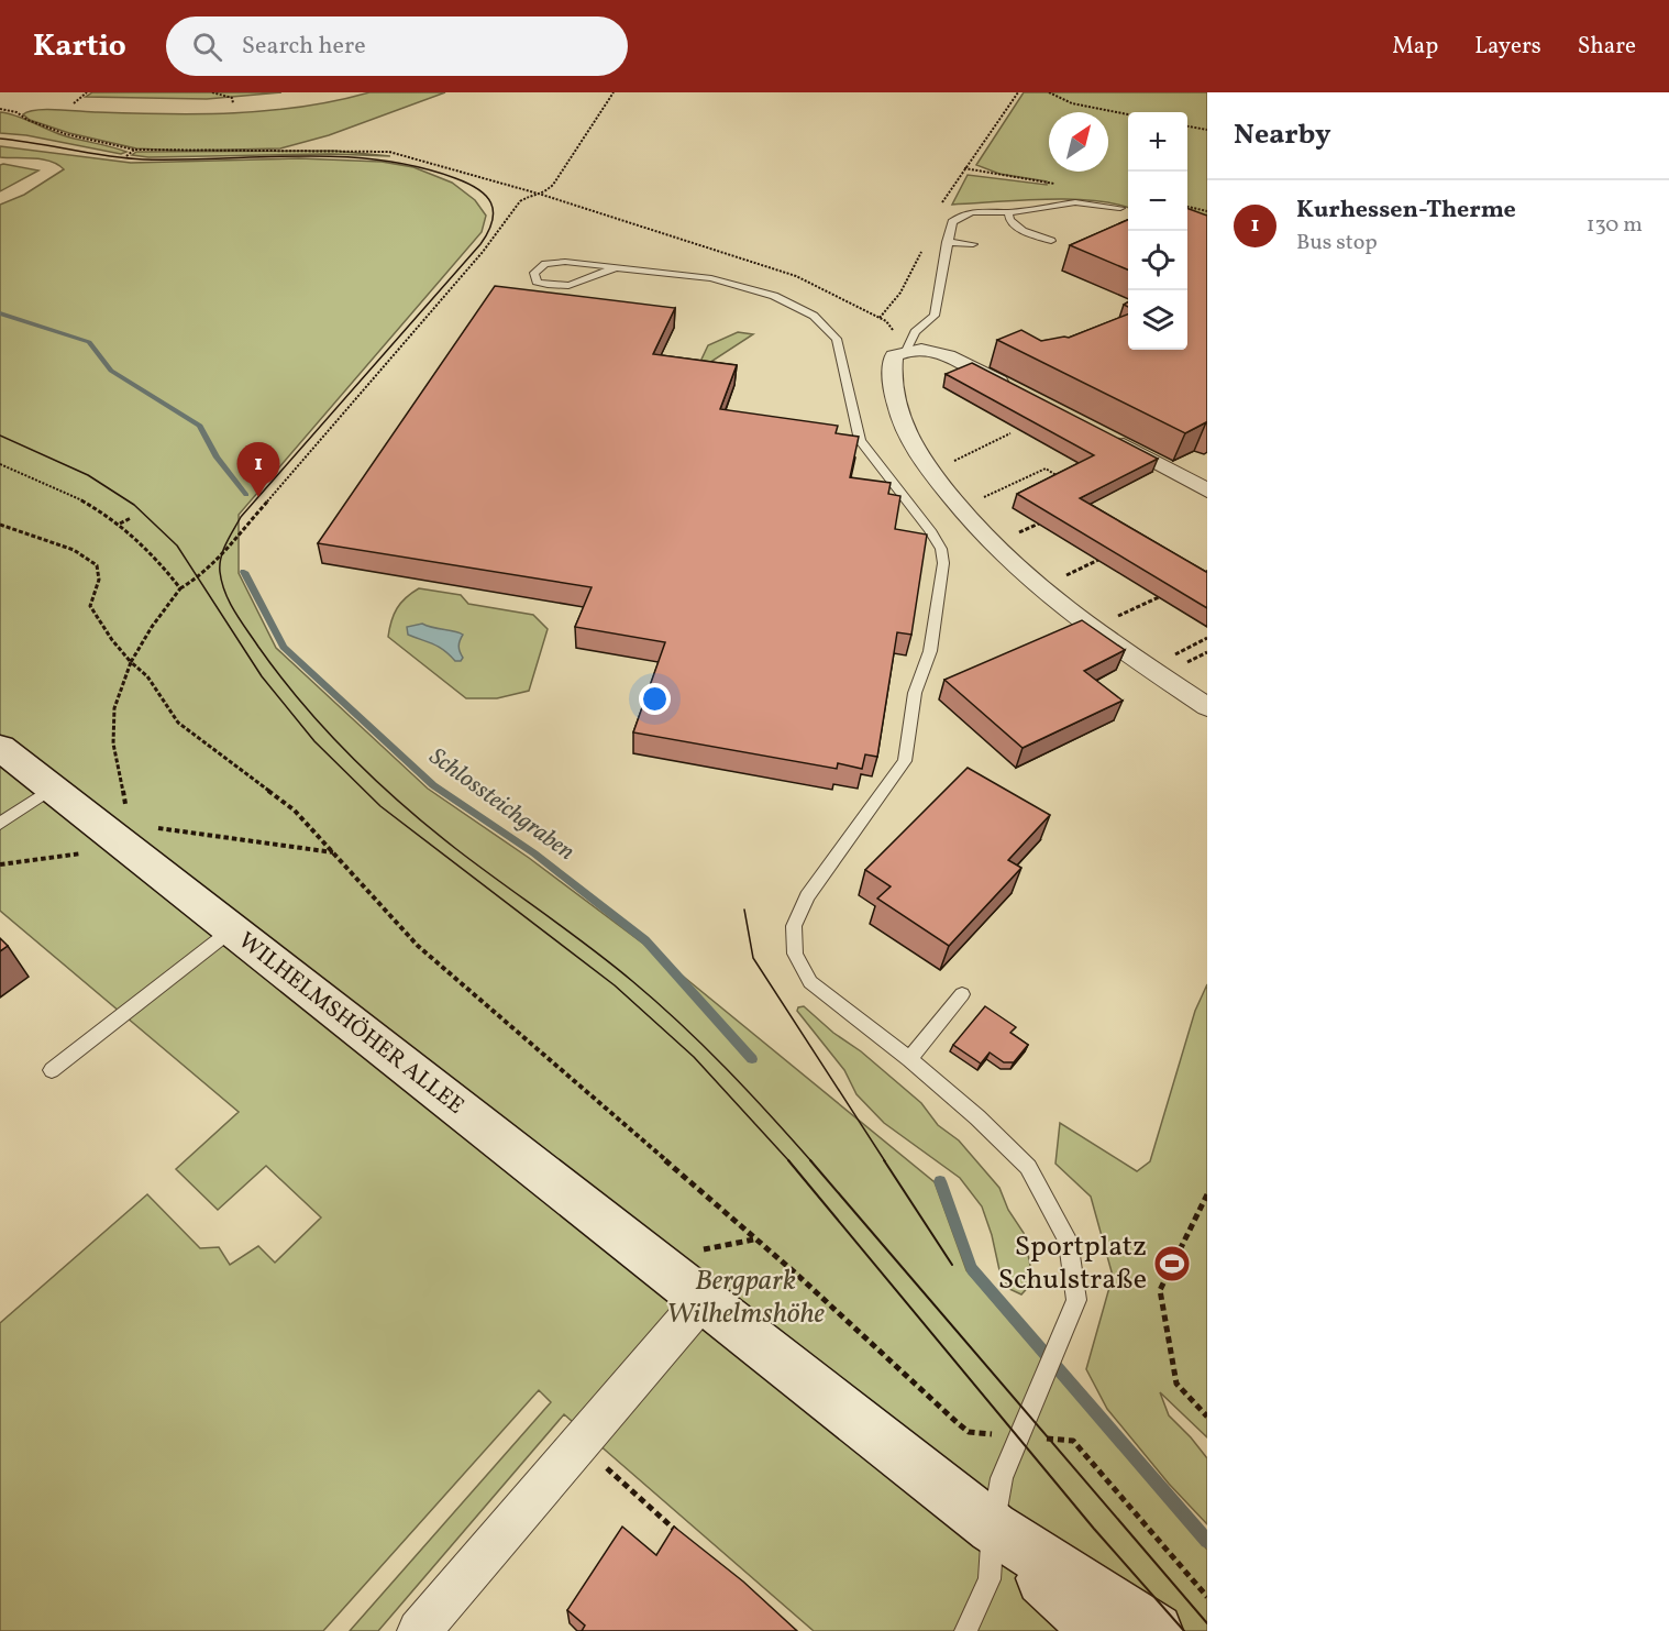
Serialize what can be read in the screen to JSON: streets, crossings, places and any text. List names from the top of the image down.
{
  "streets": {
    "main road": ["WILHELMSHÖHER ALLEE"]
  },
  "water": ["Schlossteichgraben"],
  "parks": ["Bergpark Wilhelmshöhe"],
  "places": {
    "sports": ["Sportplatz Schulstraße"]
  },
  "north": "top right",
  "page": {
    "header": "Kartio",
    "search": "Search here",
    "nav": ["Map", "Layers", "Share"],
    "heading": "Nearby",
    "map_buttons": ["+", "−"],
    "list": [
      {
        "mark": "1",
        "name": "Kurhessen-Therme",
        "note": "Bus stop",
        "value": "130 m"
      }
    ],
    "pins": "1"
  }
}
